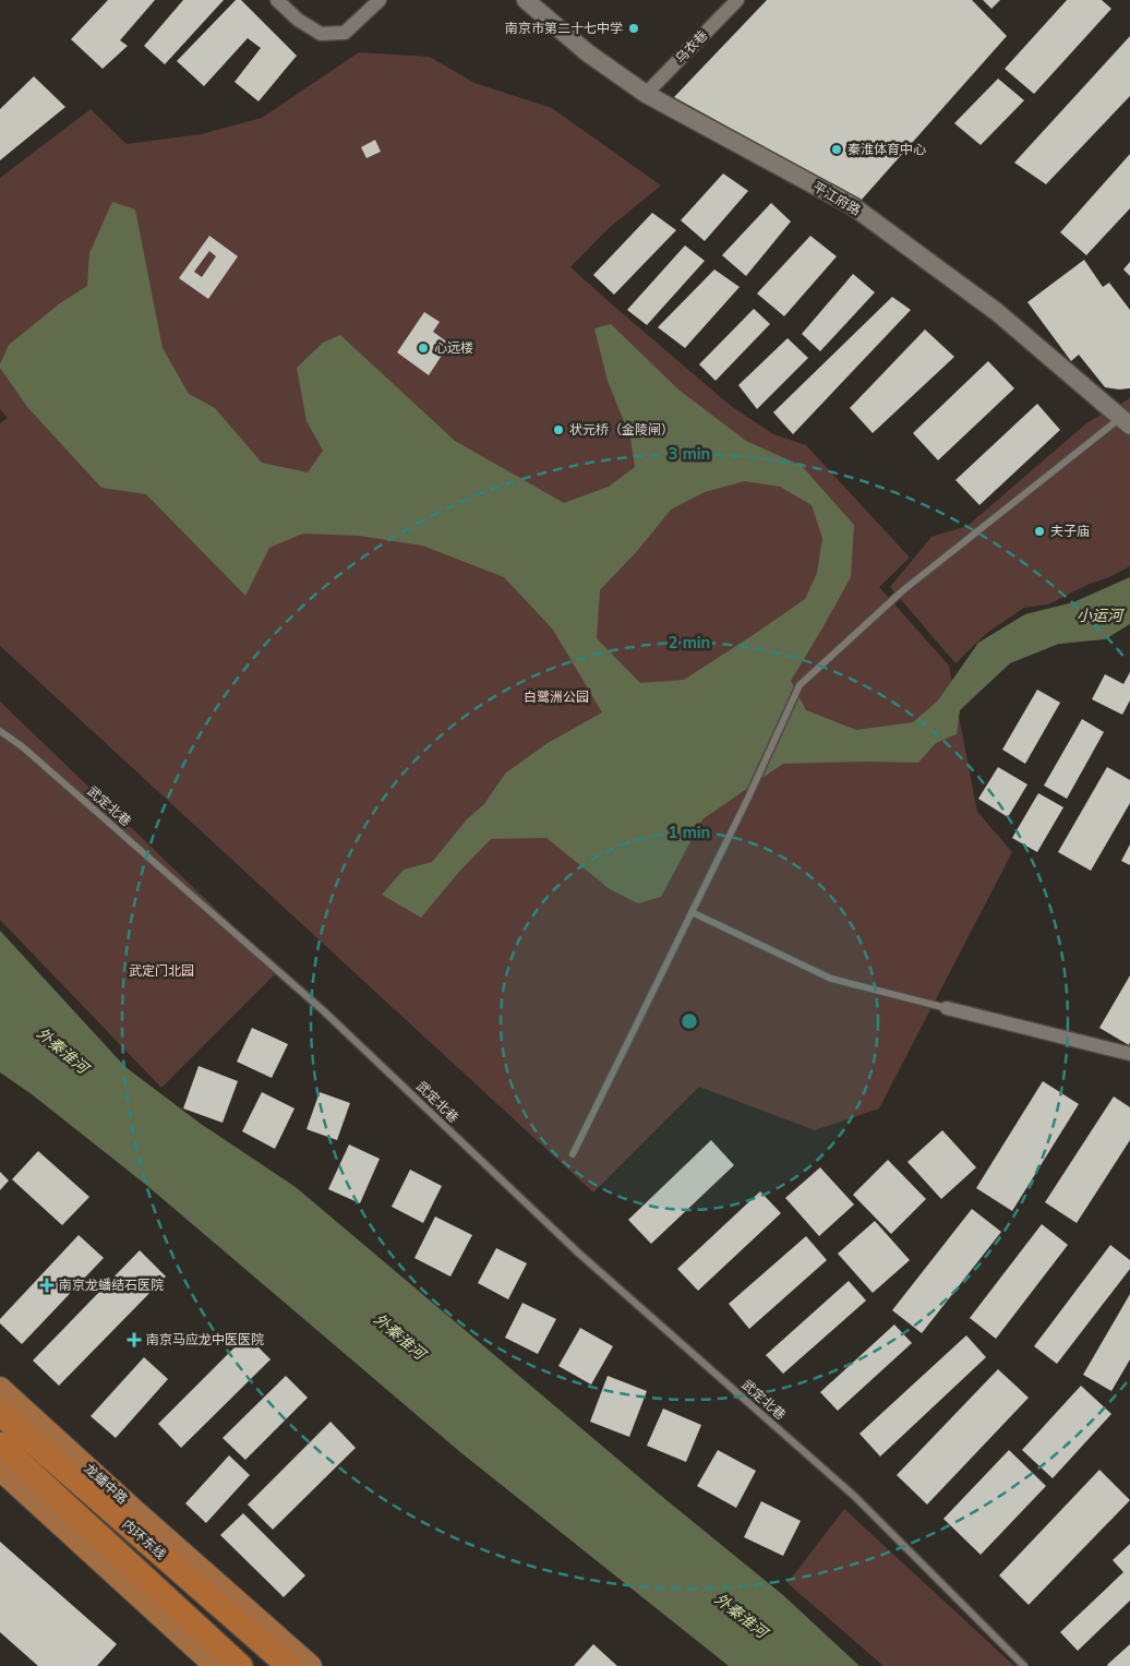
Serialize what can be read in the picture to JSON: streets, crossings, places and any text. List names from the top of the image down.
{
  "streets": {
    "highway": ["内环东线"],
    "main road": ["龙蟠中路"],
    "street": ["乌衣巷", "平江府路"],
    "lane": ["武定北巷"]
  },
  "crossings": [
    ["乌衣巷", "平江府路"]
  ],
  "water": ["小运河", "外秦淮河"],
  "parks": ["白鹭洲公园", "武定门北园"],
  "places": {
    "other": [
      "南京市第二十七中学",
      "秦淮体育中心",
      "心远楼",
      "状元桥（金陵闸）",
      "夫子庙"
    ],
    "health": ["南京龙蟠结石医院", "南京马应龙中医医院"]
  },
  "rings": ["3 min", "2 min", "1 min"]
}
